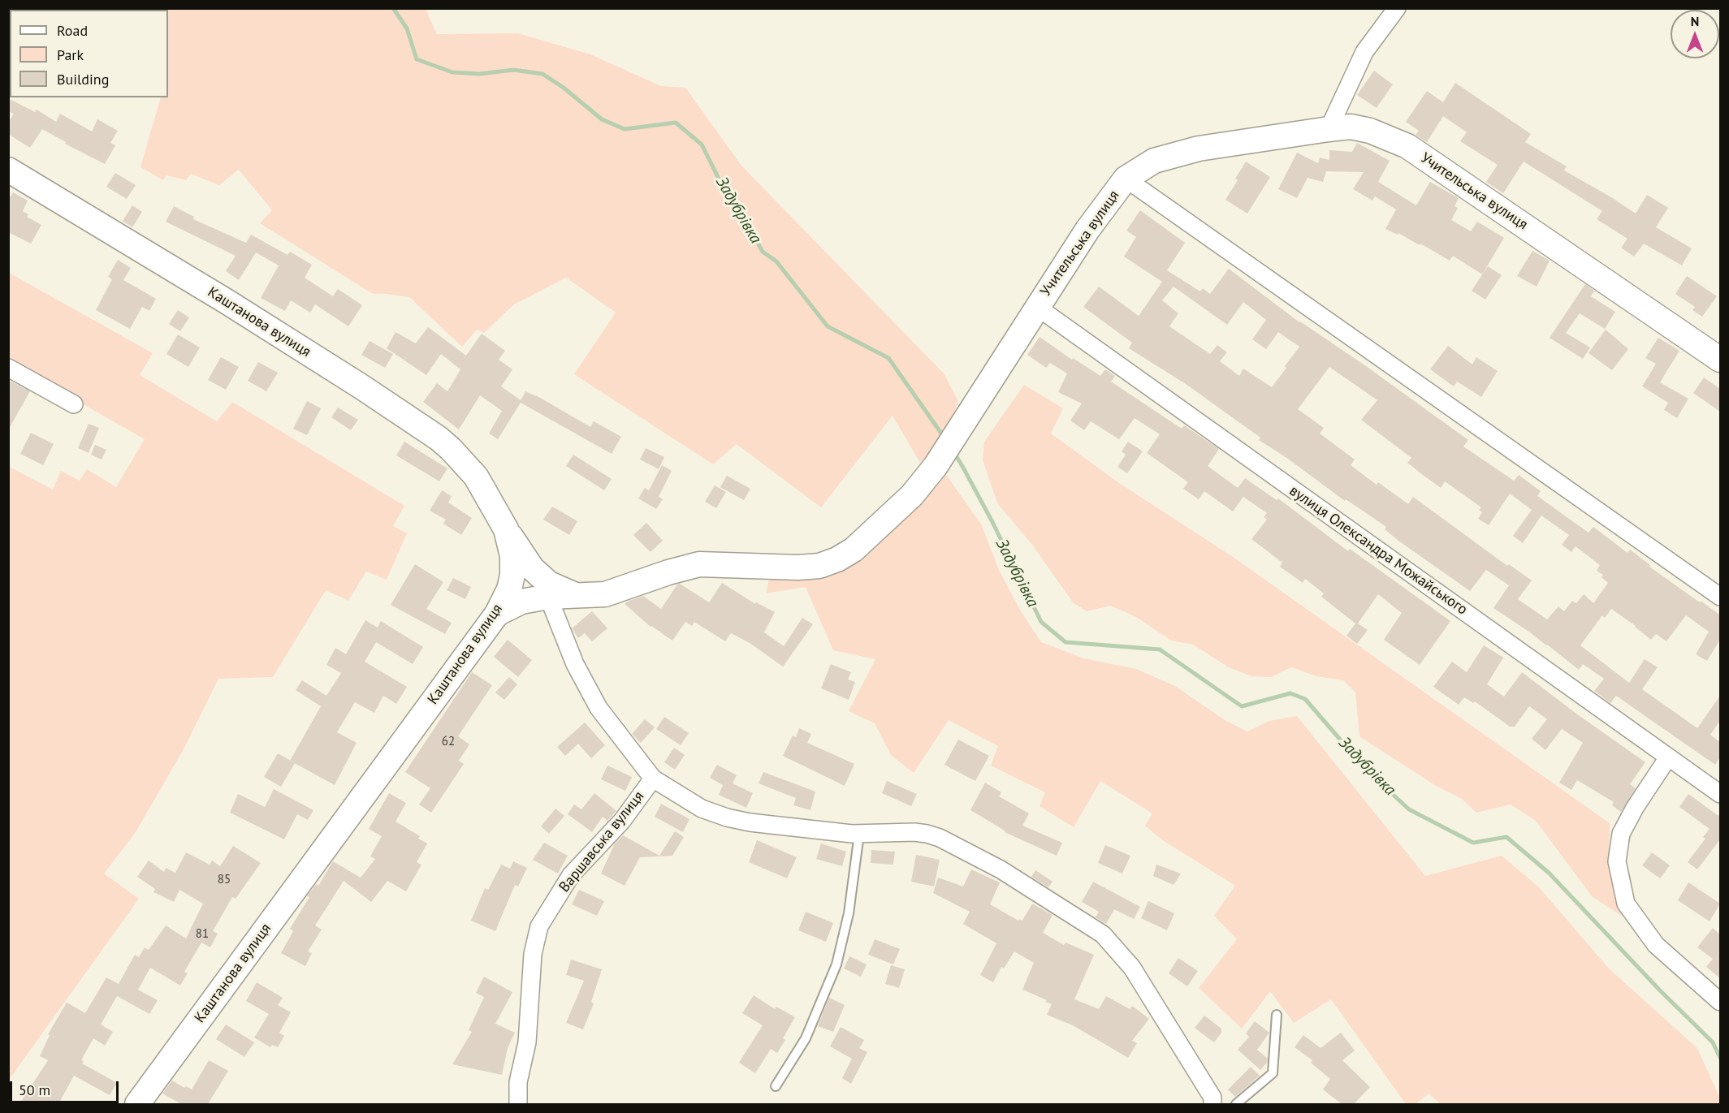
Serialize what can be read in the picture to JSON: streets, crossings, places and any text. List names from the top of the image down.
{
  "streets": {
    "main road": ["Учительська вулиця", "Каштанова вулиця"],
    "street": ["вулиця Олександра Можайського", "Варшавська вулиця"]
  },
  "crossings": [
    ["Учительська вулиця", "Каштанова вулиця"],
    ["Учительська вулиця", "вулиця Олександра Можайського"]
  ],
  "water": ["Задубрівка"],
  "house_numbers": ["62", "85", "81"],
  "legend": ["Road", "Park", "Building"],
  "scale_bar": "50 m",
  "north": "top"
}
